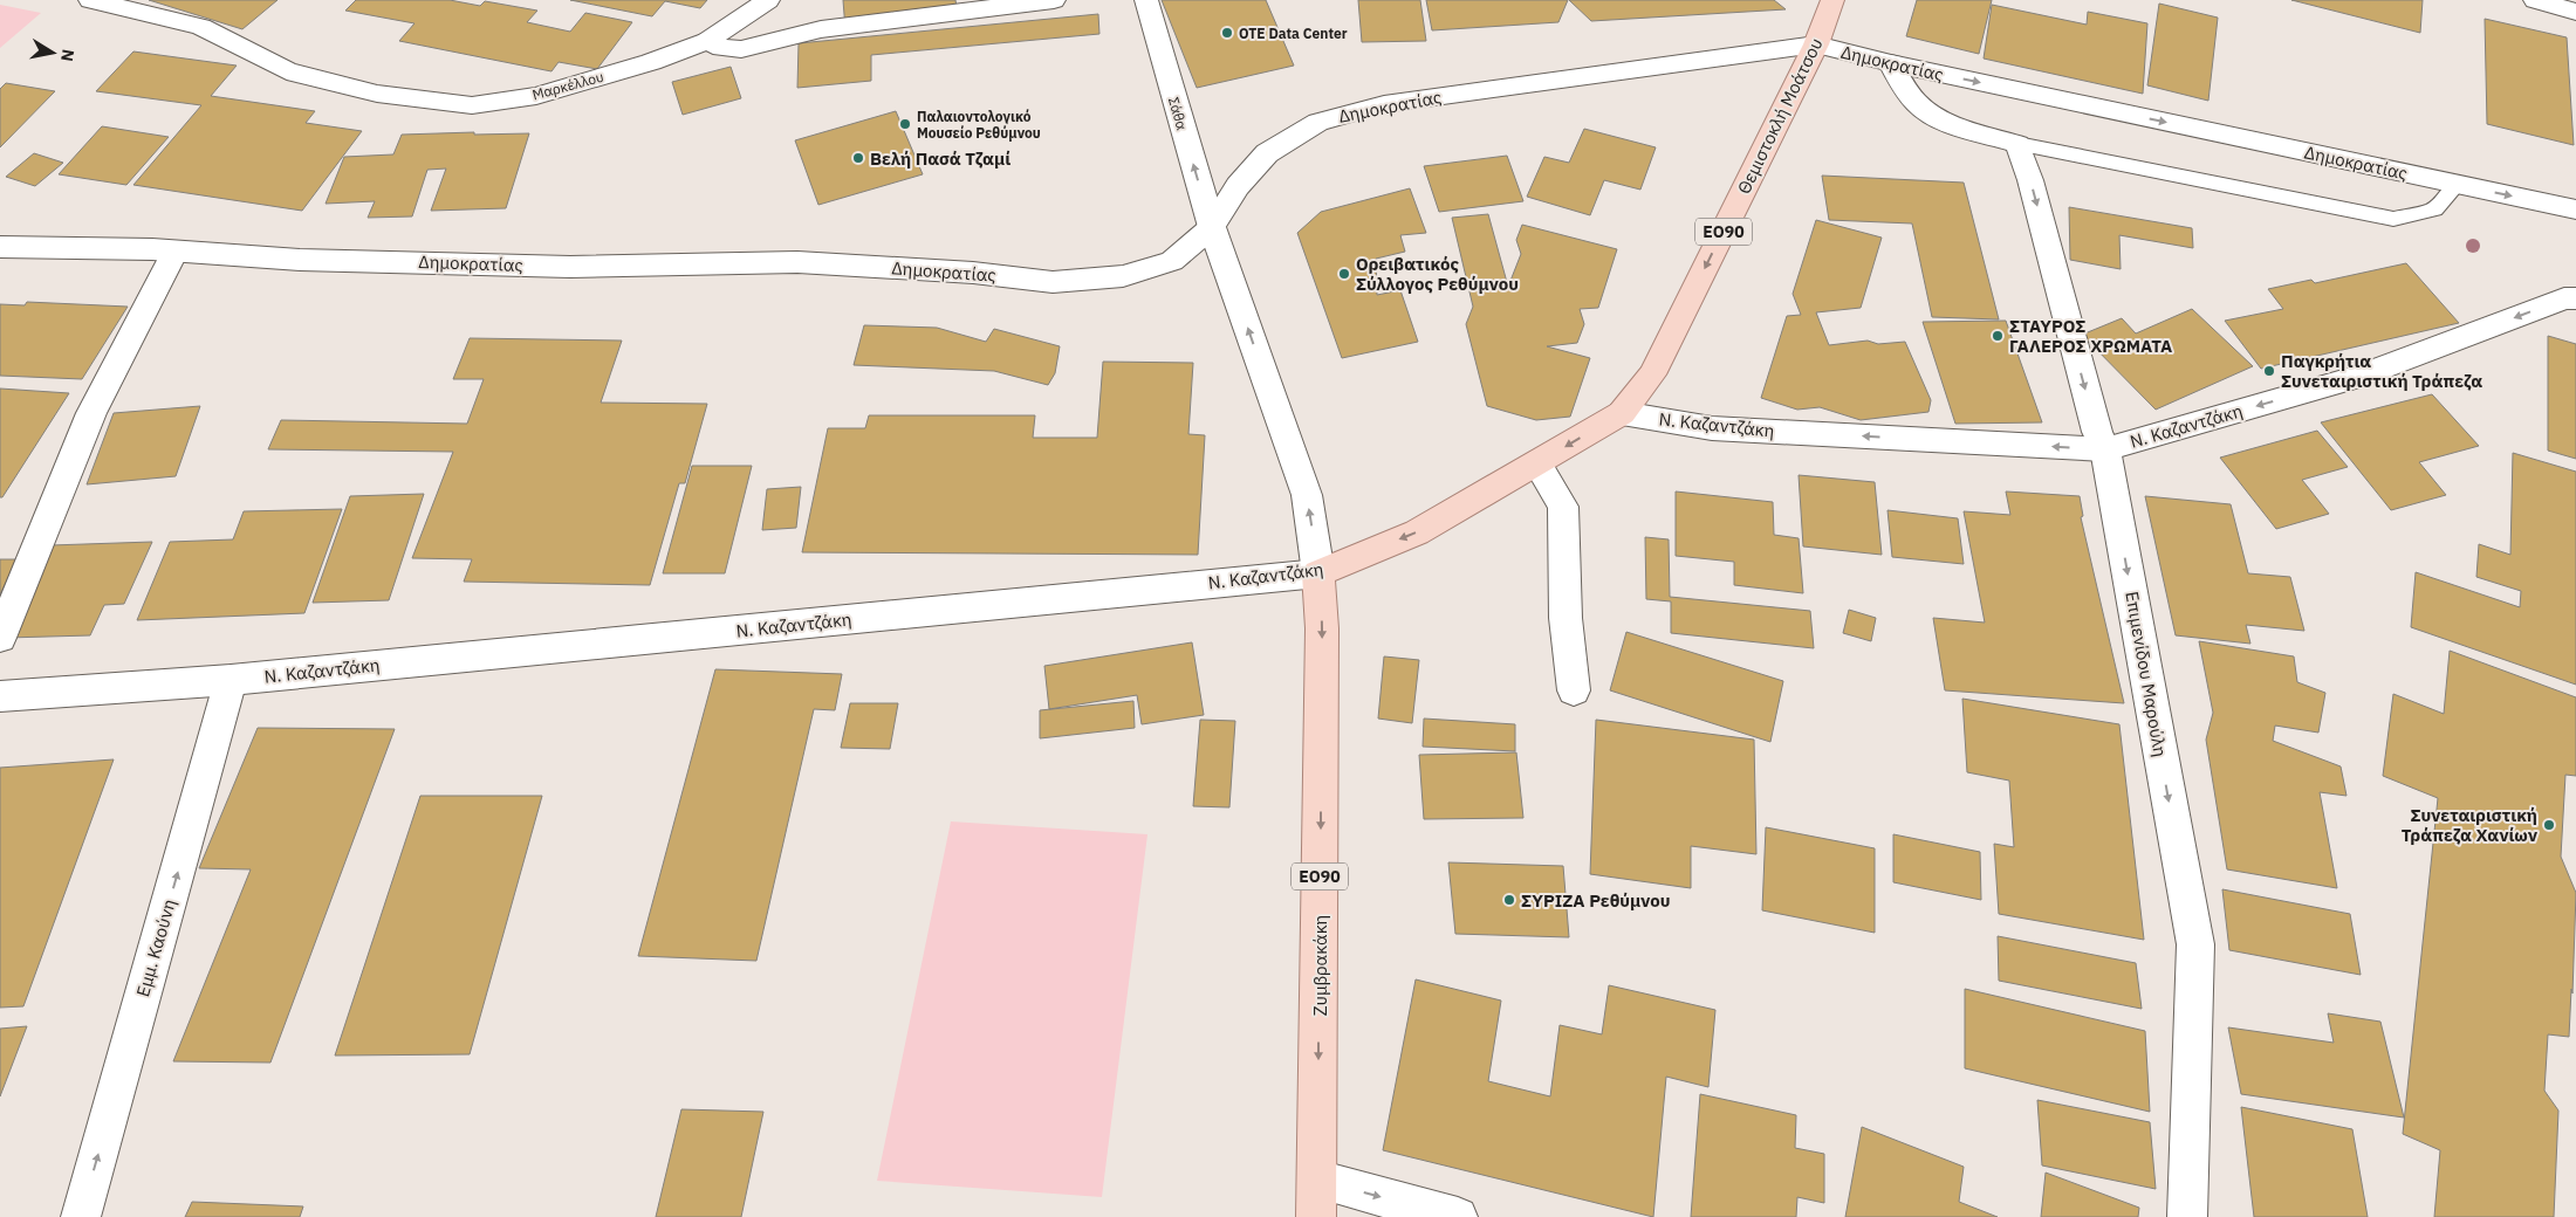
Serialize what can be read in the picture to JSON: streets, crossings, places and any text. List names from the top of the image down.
{
  "streets": {
    "main road": [
      "Θεμιστοκλή Μοάτσου",
      "ΕΟ90",
      "Ν. Καζαντζάκη",
      "Ζυμβρακάκη"
    ],
    "street": [
      "Δημοκρατίας",
      "Μαρκέλλου",
      "Σάθα",
      "Επιμενίδου Μαρούλη",
      "Εμμ. Καούνη"
    ]
  },
  "crossings": [
    ["Δημοκρατίας", "Σάθα"],
    ["Δημοκρατίας", "Θεμιστοκλή Μοάτσου"],
    ["Σάθα", "Ν. Καζαντζάκη"],
    ["Σάθα", "Ζυμβρακάκη"],
    ["Θεμιστοκλή Μοάτσου", "Ν. Καζαντζάκη"],
    ["Ν. Καζαντζάκη", "Επιμενίδου Μαρούλη"],
    ["Ν. Καζαντζάκη", "Εμμ. Καούνη"],
    ["Ν. Καζαντζάκη", "Ζυμβρακάκη"]
  ],
  "one_way": [
    "Σάθα",
    "Θεμιστοκλή Μοάτσου",
    "Ν. Καζαντζάκη",
    "Επιμενίδου Μαρούλη",
    "Εμμ. Καούνη",
    "Ζυμβρακάκη"
  ],
  "places": [
    "OTE Data Center",
    "Παλαιοντολογικό Μουσείο Ρεθύμνου",
    "Βελή Πασά Τζαμί",
    "Ορειβατικός Σύλλογος Ρεθύμνου",
    "ΣΤΑΥΡΟΣ ΓΑΛΕΡΟΣ ΧΡΩΜΑΤΑ",
    "Παγκρήτια Συνεταιριστική Τράπεζα",
    "Συνεταιριστική Τράπεζα Χανίων",
    "ΣΥΡΙΖΑ Ρεθύμνου"
  ],
  "north": "right"
}
